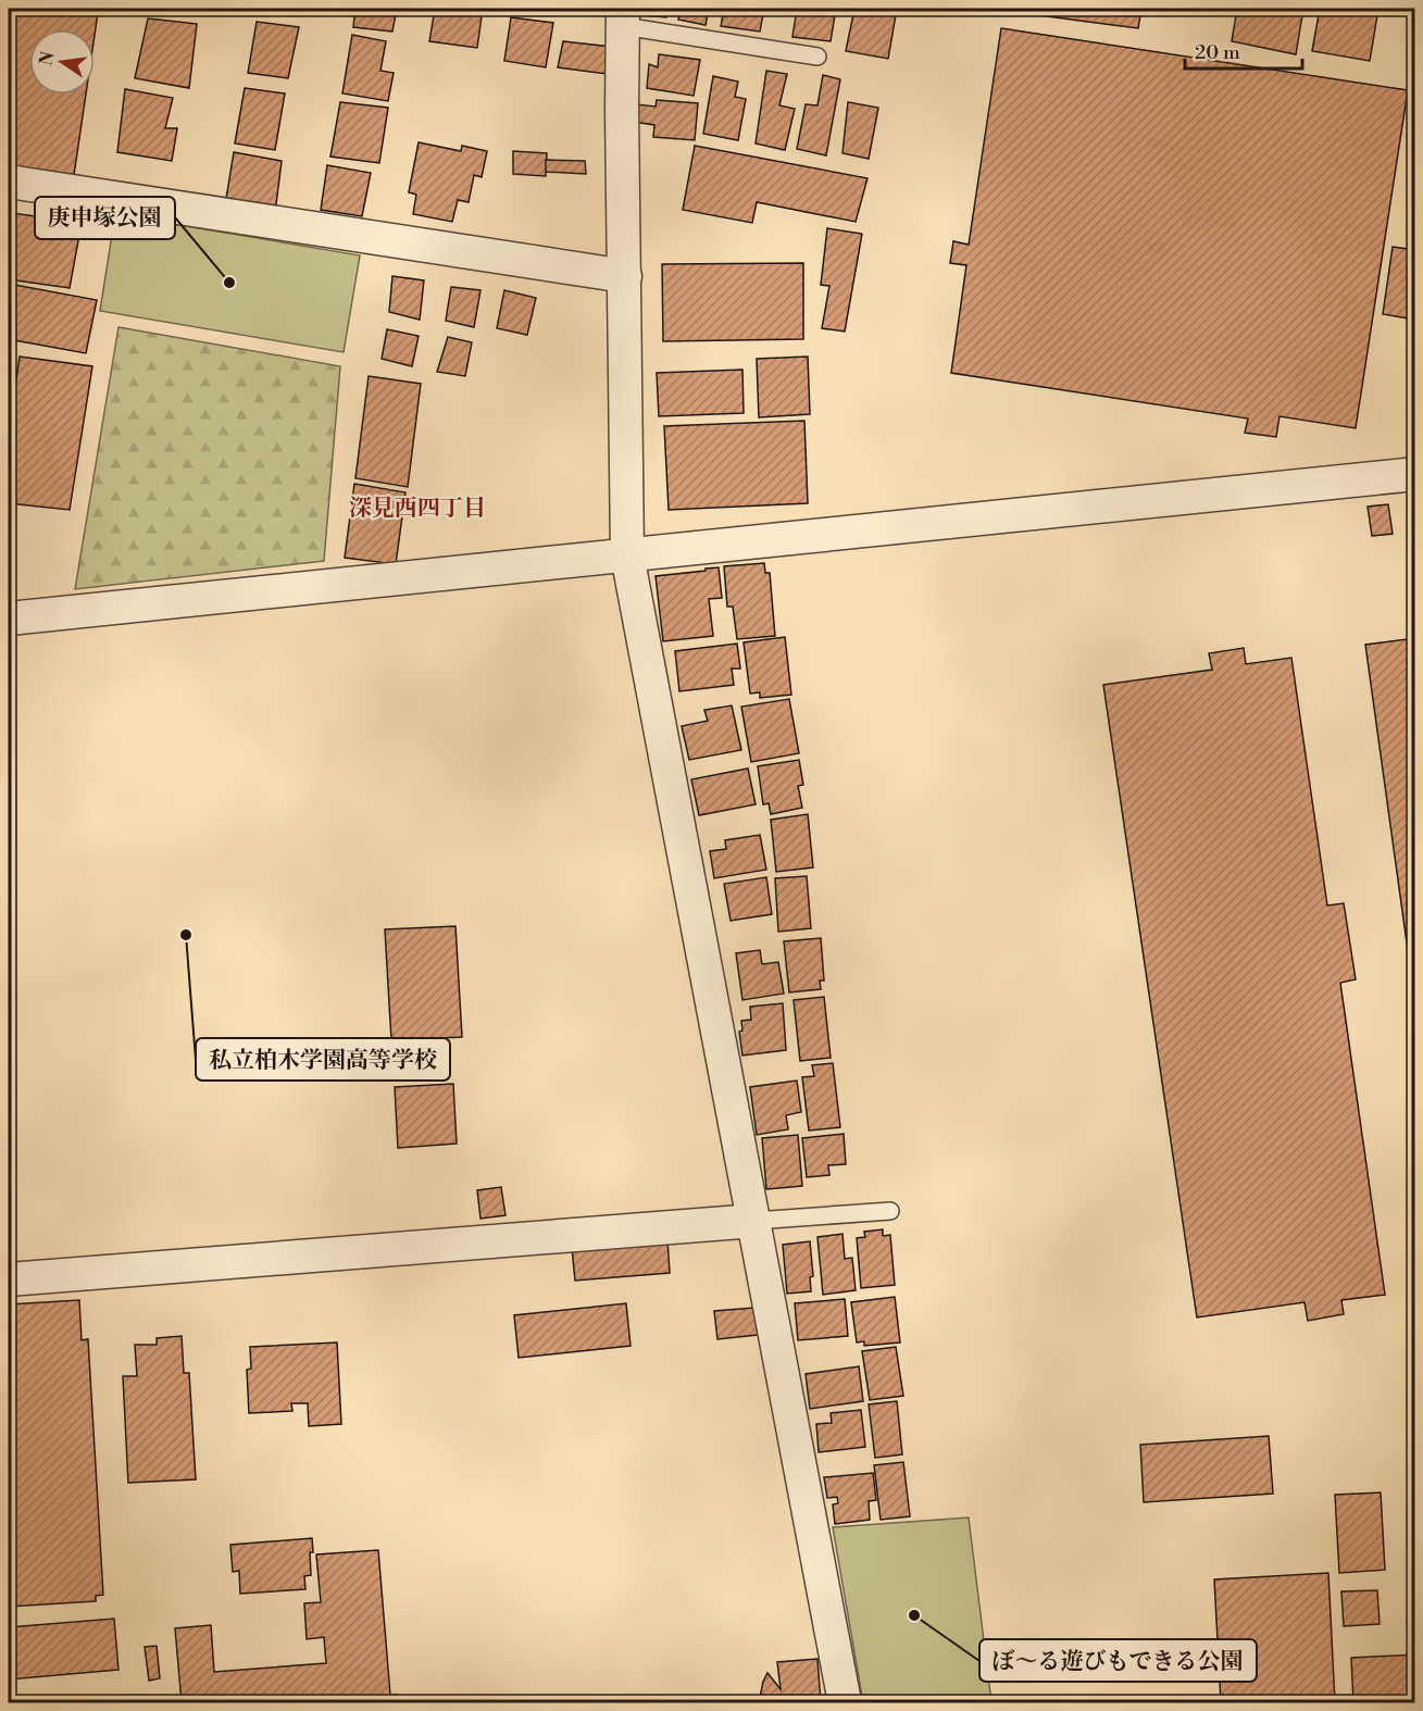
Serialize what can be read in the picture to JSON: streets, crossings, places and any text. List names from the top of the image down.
{
  "districts": ["深見西四丁目"],
  "places": ["庚申塚公園", "私立柏木学園高等学校", "ぼ～る遊びもできる公園"],
  "scale_bar": "20 m",
  "north": "left"
}
